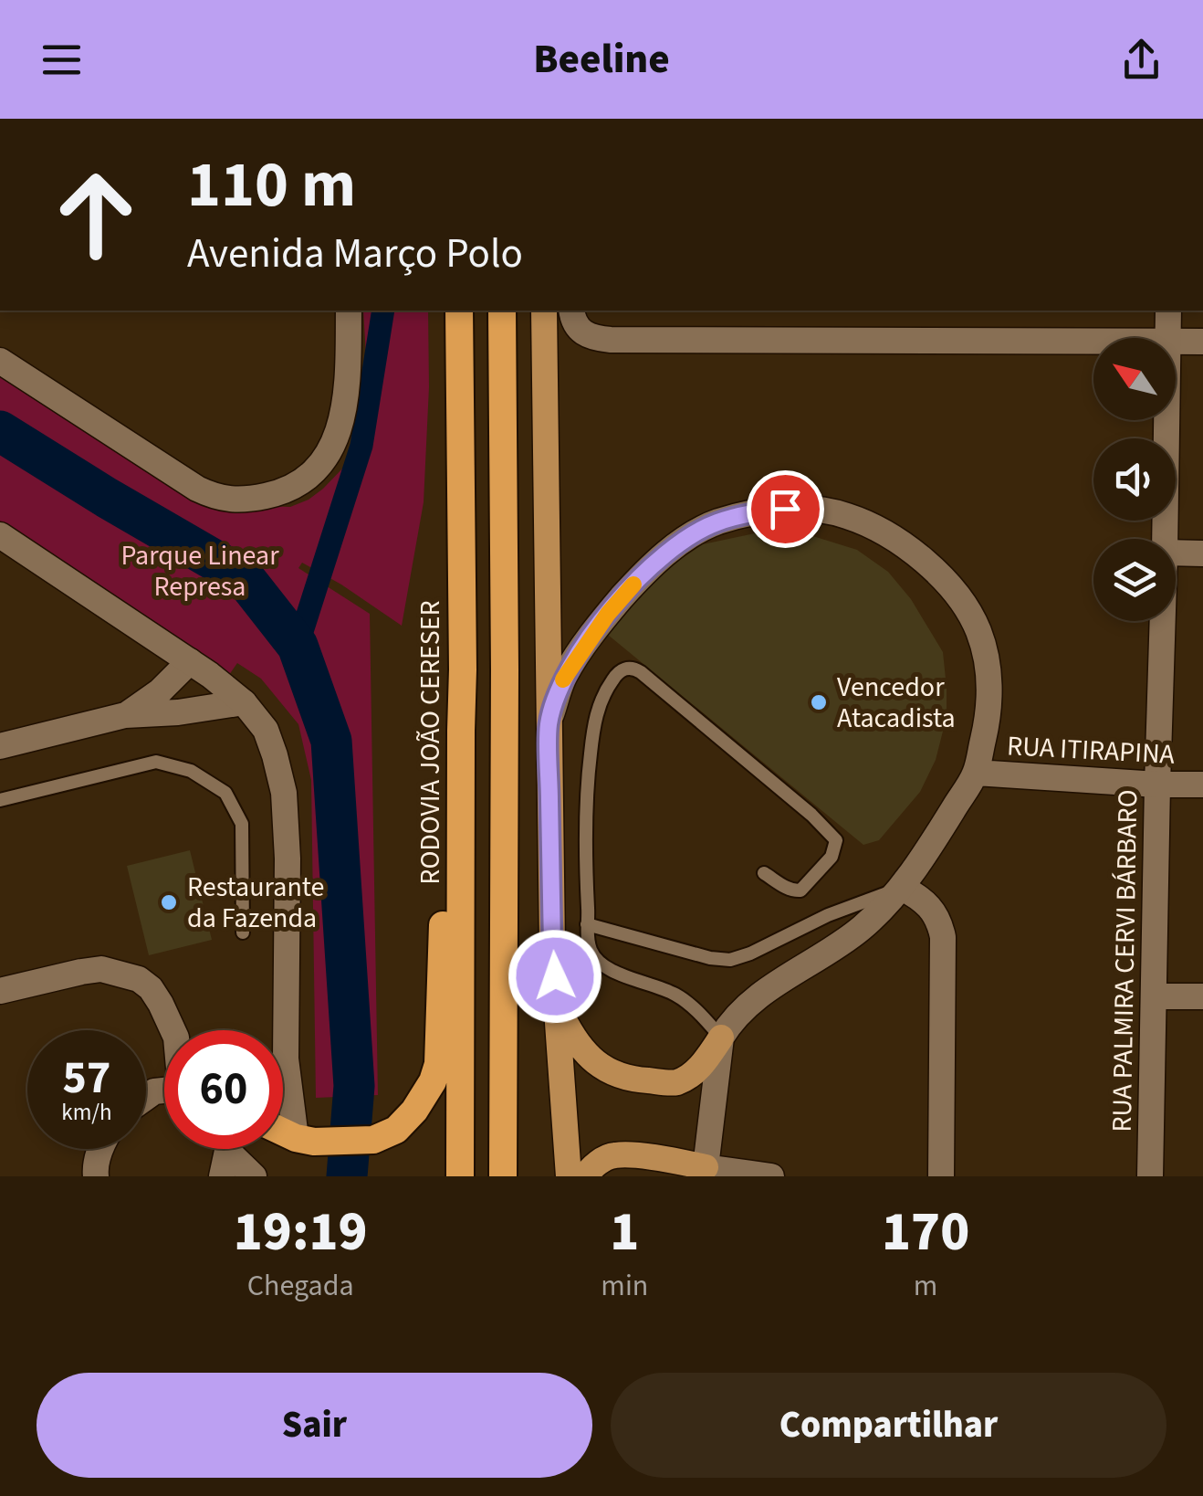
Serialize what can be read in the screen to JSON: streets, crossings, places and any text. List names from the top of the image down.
{
  "streets": {
    "highway": ["RODOVIA JOÃO CERESER"],
    "street": ["RUA ITIRAPINA", "RUA PALMIRA CERVI BÁRBARO"]
  },
  "crossings": [
    ["RUA ITIRAPINA", "RUA PALMIRA CERVI BÁRBARO"]
  ],
  "parks": ["Parque Linear Represa"],
  "places": ["Vencedor Atacadista", "Restaurante da Fazenda"],
  "north": "top left",
  "page": {
    "header": "Beeline",
    "turn": ["110 m", "Avenida Março Polo"],
    "speed": "57 km/h",
    "limit": "60",
    "eta": [
      "19:19",
      "Chegada",
      "1",
      "min",
      "170",
      "m"
    ],
    "buttons": ["Sair", "Compartilhar"]
  }
}
